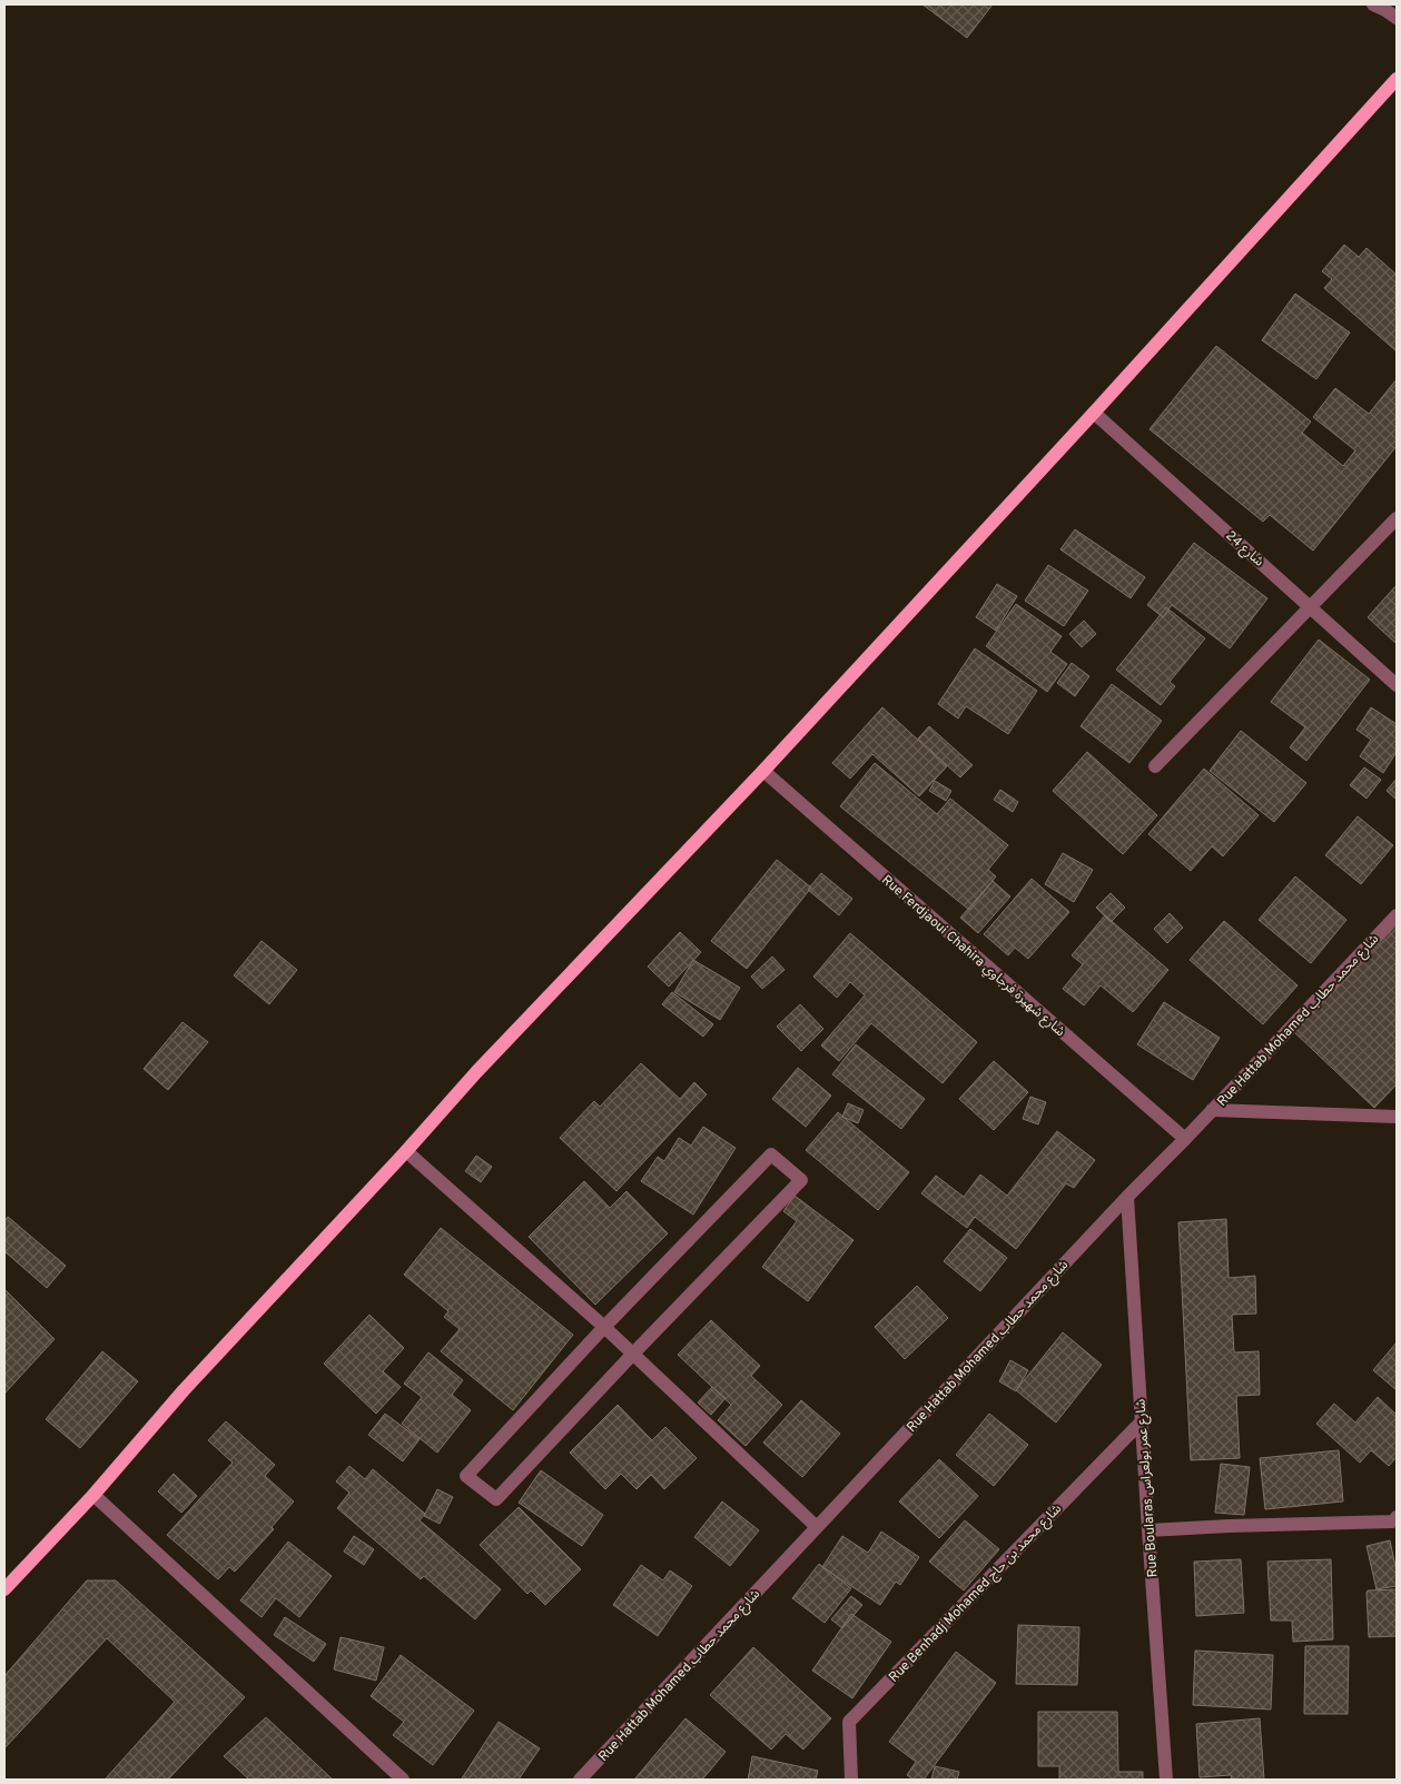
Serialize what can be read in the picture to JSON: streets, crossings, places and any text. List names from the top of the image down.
{
  "streets": {
    "street": [
      "شارع 24",
      "Rue Ferdjaoui Chahira شارع شهيرة فرجاوي",
      "Rue Hattab Mohamed شارع محمد حطاب",
      "Rue Boularas شارع عمر بولعراس",
      "Rue Benhadj Mohamed شارع محمد بن حاج"
    ]
  },
  "crossings": [
    ["Rue Ferdjaoui Chahira شارع شهيرة فرجاوي", "Rue Hattab Mohamed شارع محمد حطاب"],
    ["Rue Hattab Mohamed شارع محمد حطاب", "Rue Boularas شارع عمر بولعراس"],
    ["Rue Boularas شارع عمر بولعراس", "Rue Benhadj Mohamed شارع محمد بن حاج"]
  ]
}
